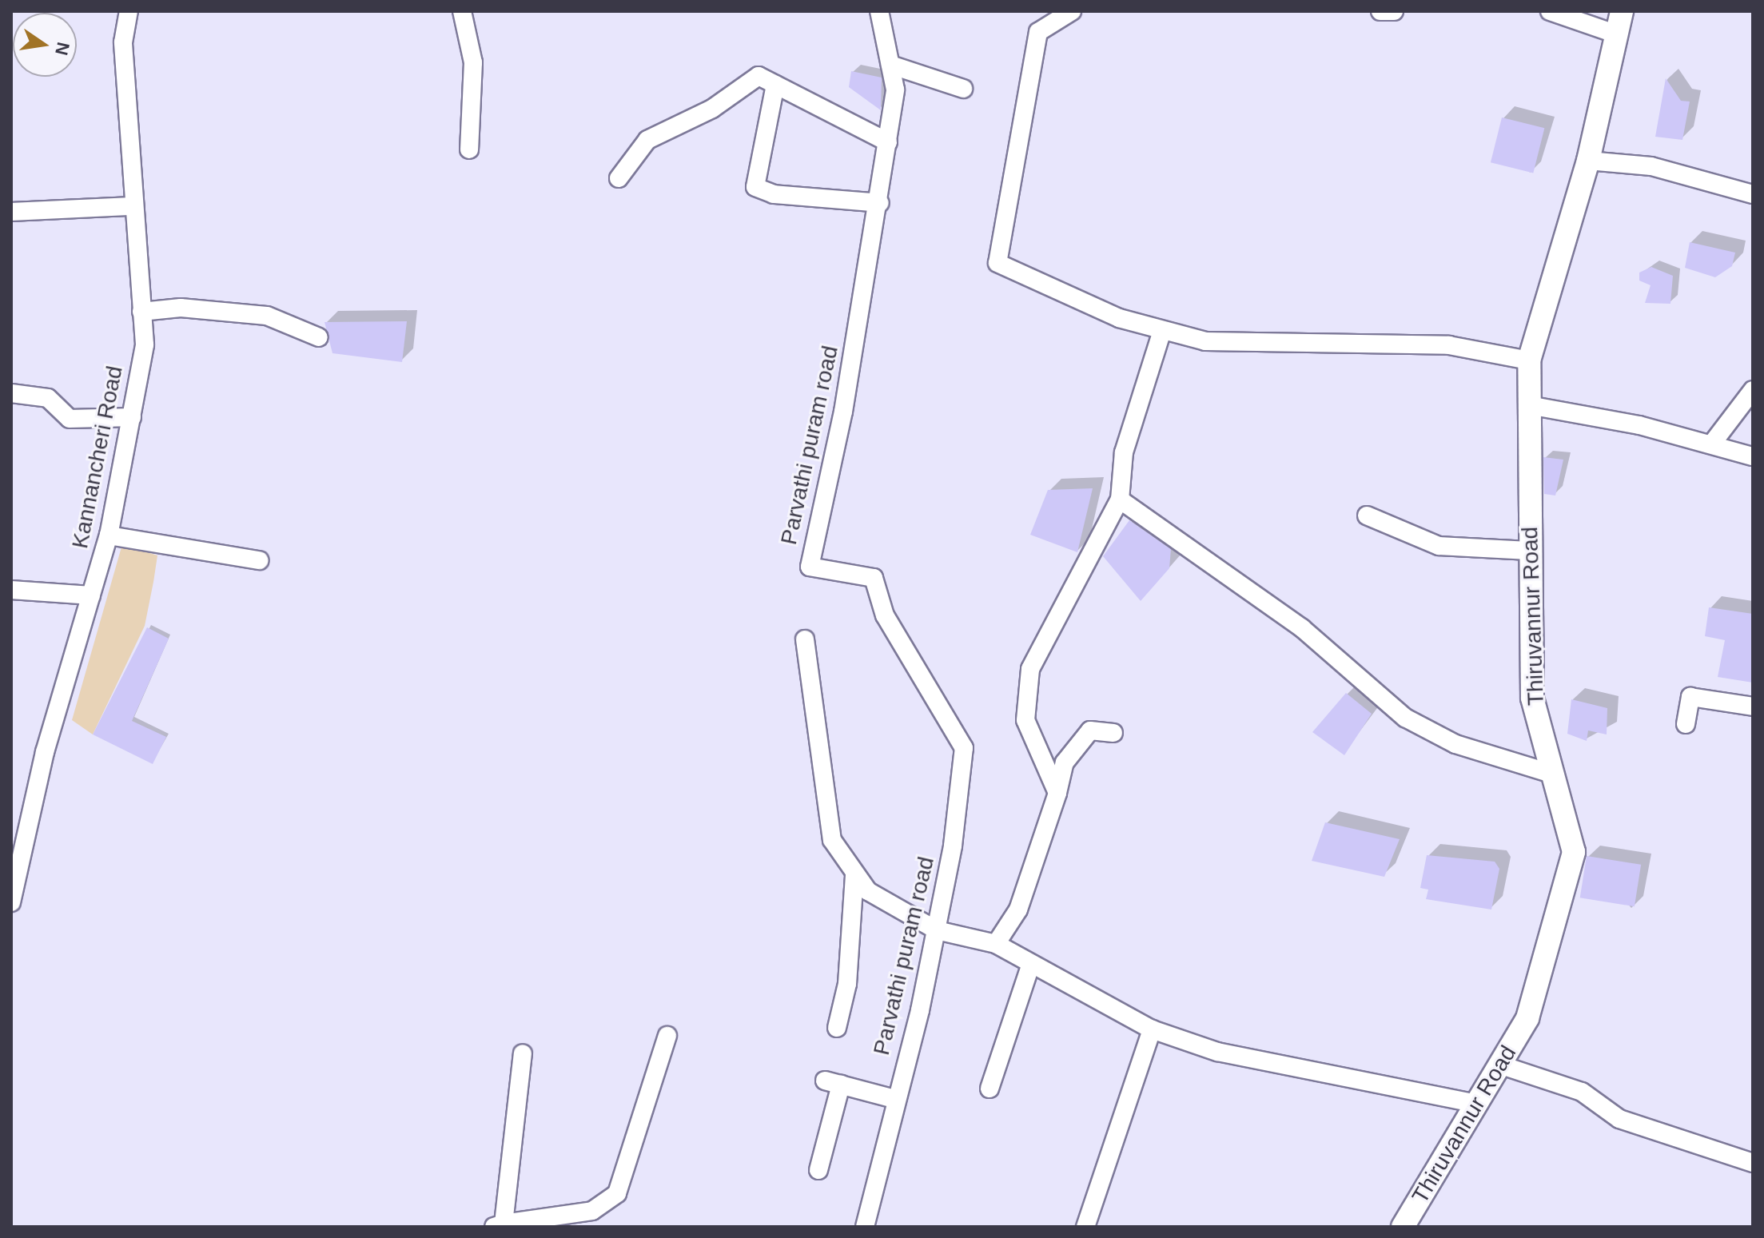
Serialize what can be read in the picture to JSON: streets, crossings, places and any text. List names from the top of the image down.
{
  "streets": {
    "street": ["Parvathi puram road", "Kannancheri Road", "Thiruvannur Road"]
  },
  "north": "right"
}
